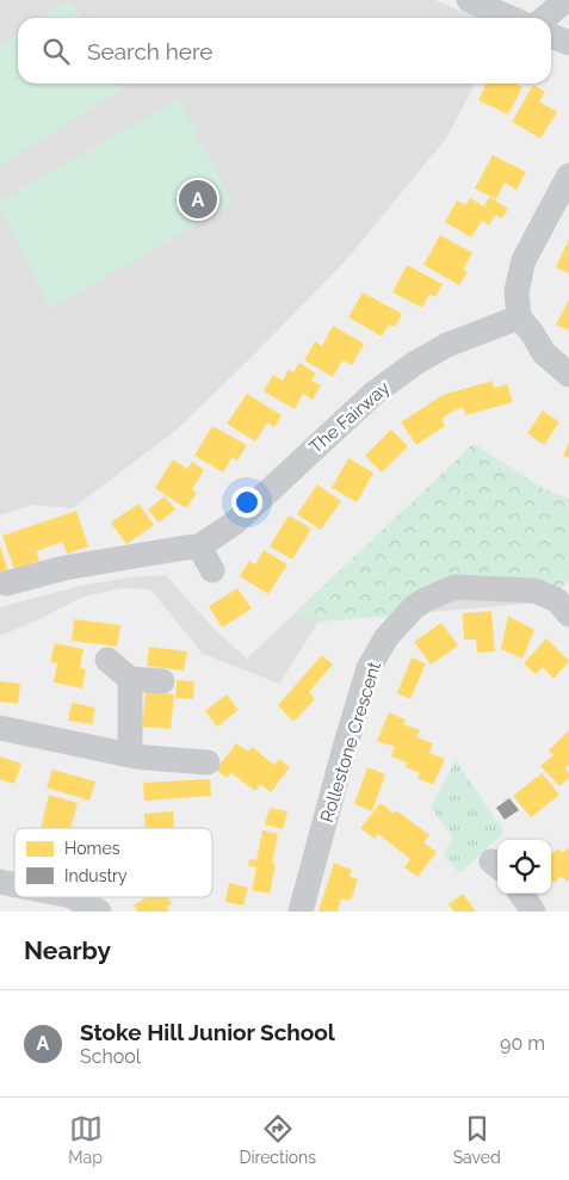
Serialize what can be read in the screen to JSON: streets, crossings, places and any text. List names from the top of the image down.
{
  "streets": {
    "street": ["The Fairway", "Rollestone Crescent"]
  },
  "legend": ["Homes", "Industry"],
  "page": {
    "search": "Search here",
    "pins": "A",
    "heading": "Nearby",
    "list": [
      {
        "mark": "A",
        "name": "Stoke Hill Junior School",
        "note": "School",
        "value": "90 m"
      }
    ],
    "nav": ["Map", "Directions", "Saved"]
  }
}
